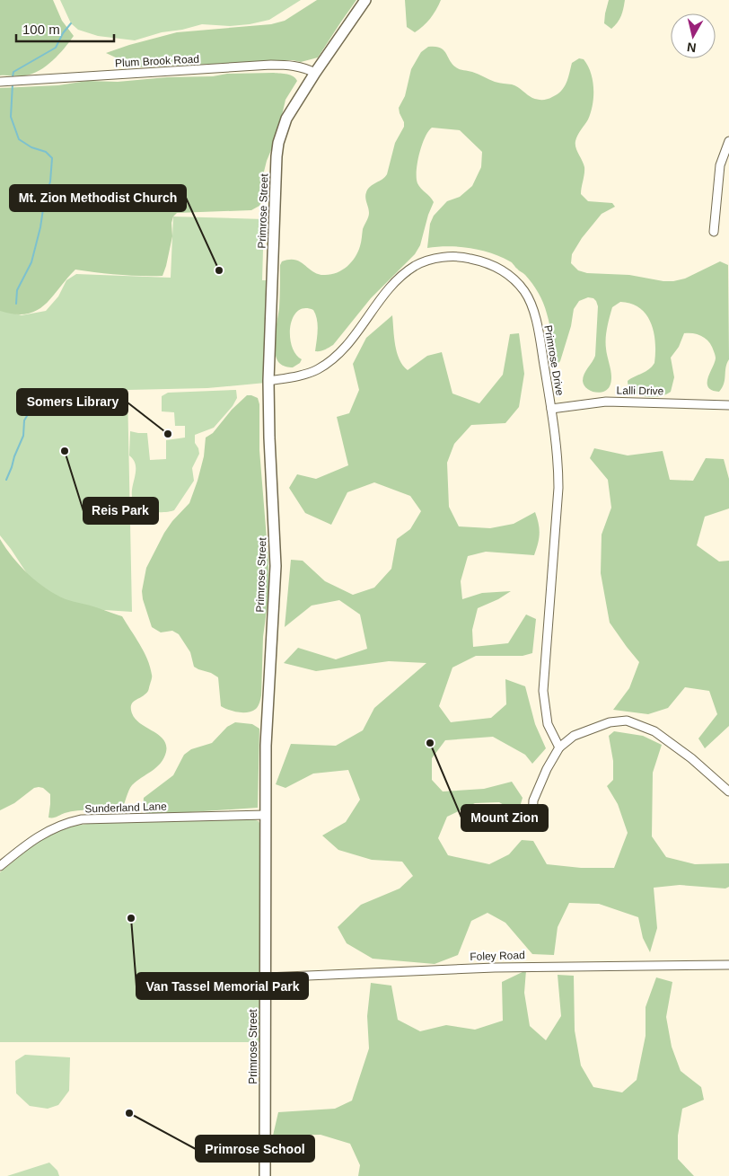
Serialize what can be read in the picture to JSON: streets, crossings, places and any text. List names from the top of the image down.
{
  "streets": {
    "main road": ["Primrose Street"],
    "street": [
      "Plum Brook Road",
      "Primrose Drive",
      "Lalli Drive",
      "Sunderland Lane",
      "Foley Road"
    ]
  },
  "crossings": [
    ["Plum Brook Road", "Primrose Street"],
    ["Primrose Street", "Primrose Drive"],
    ["Primrose Street", "Sunderland Lane"],
    ["Primrose Street", "Foley Road"],
    ["Primrose Drive", "Lalli Drive"]
  ],
  "places": [
    "Mt. Zion Methodist Church",
    "Somers Library",
    "Reis Park",
    "Mount Zion",
    "Van Tassel Memorial Park",
    "Primrose School"
  ],
  "scale_bar": "100 m",
  "north": "bottom"
}
